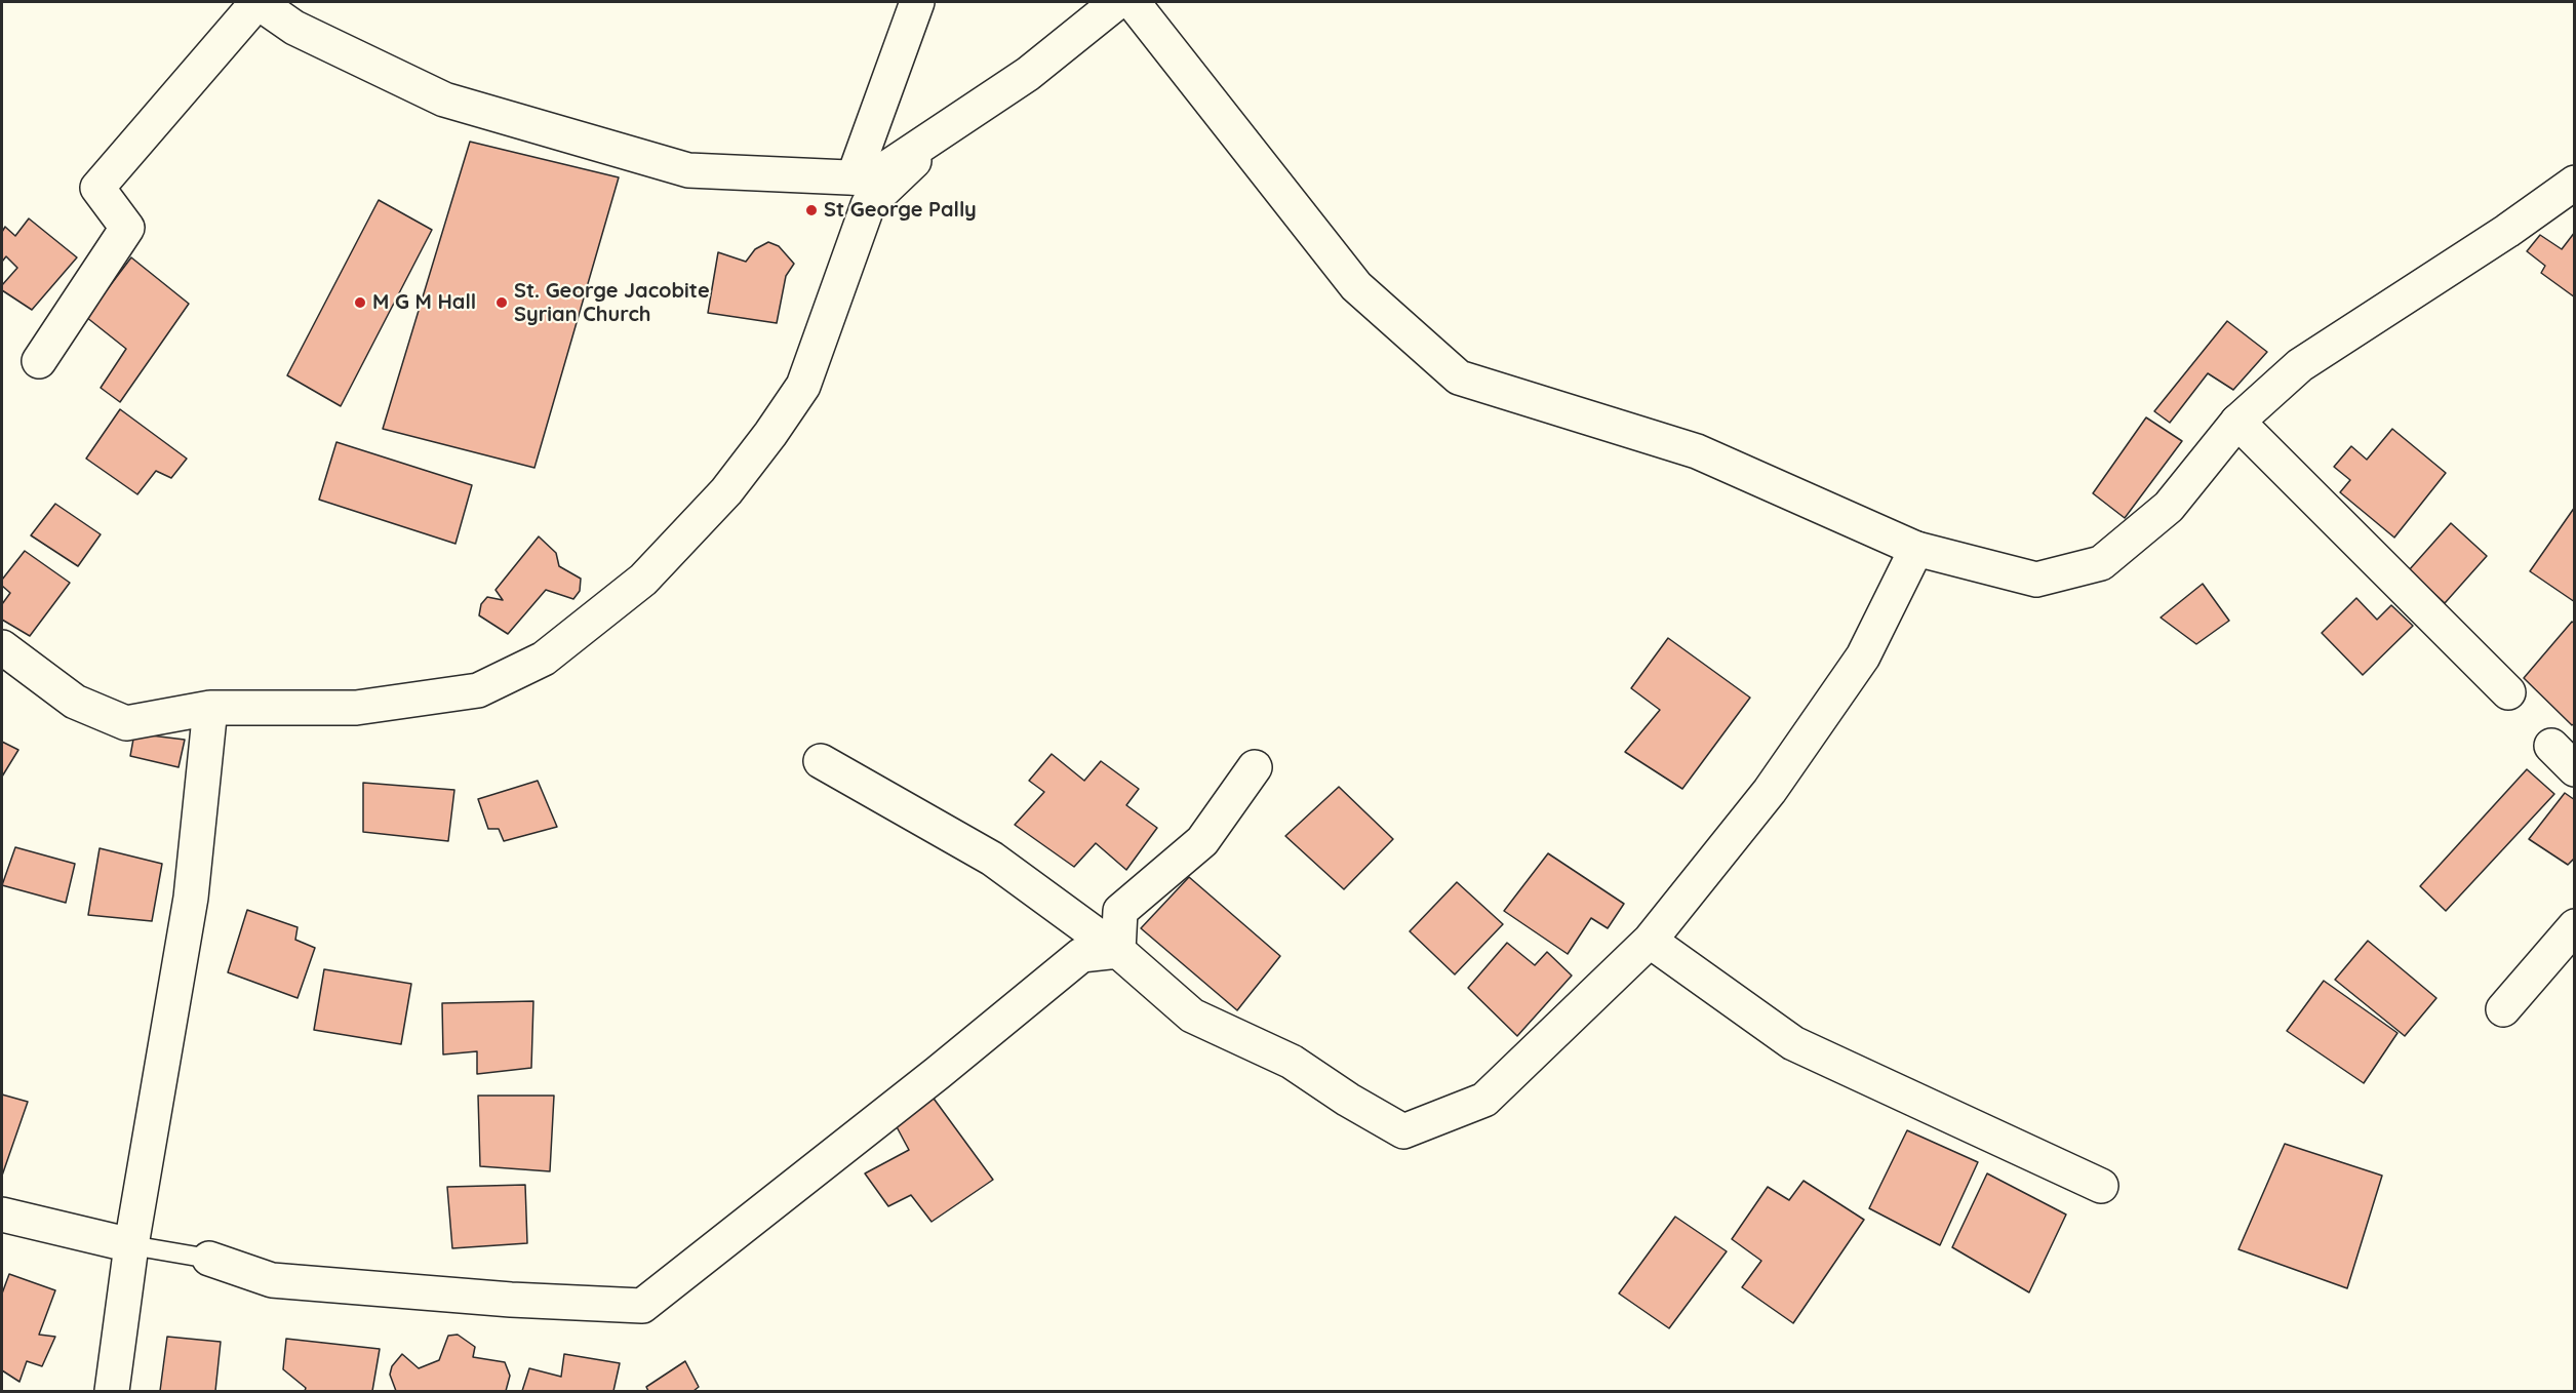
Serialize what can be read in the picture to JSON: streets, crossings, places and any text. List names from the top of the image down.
{
  "places": ["St George Pally", "M G M Hall", "St. George Jacobite Syrian Church"]
}
